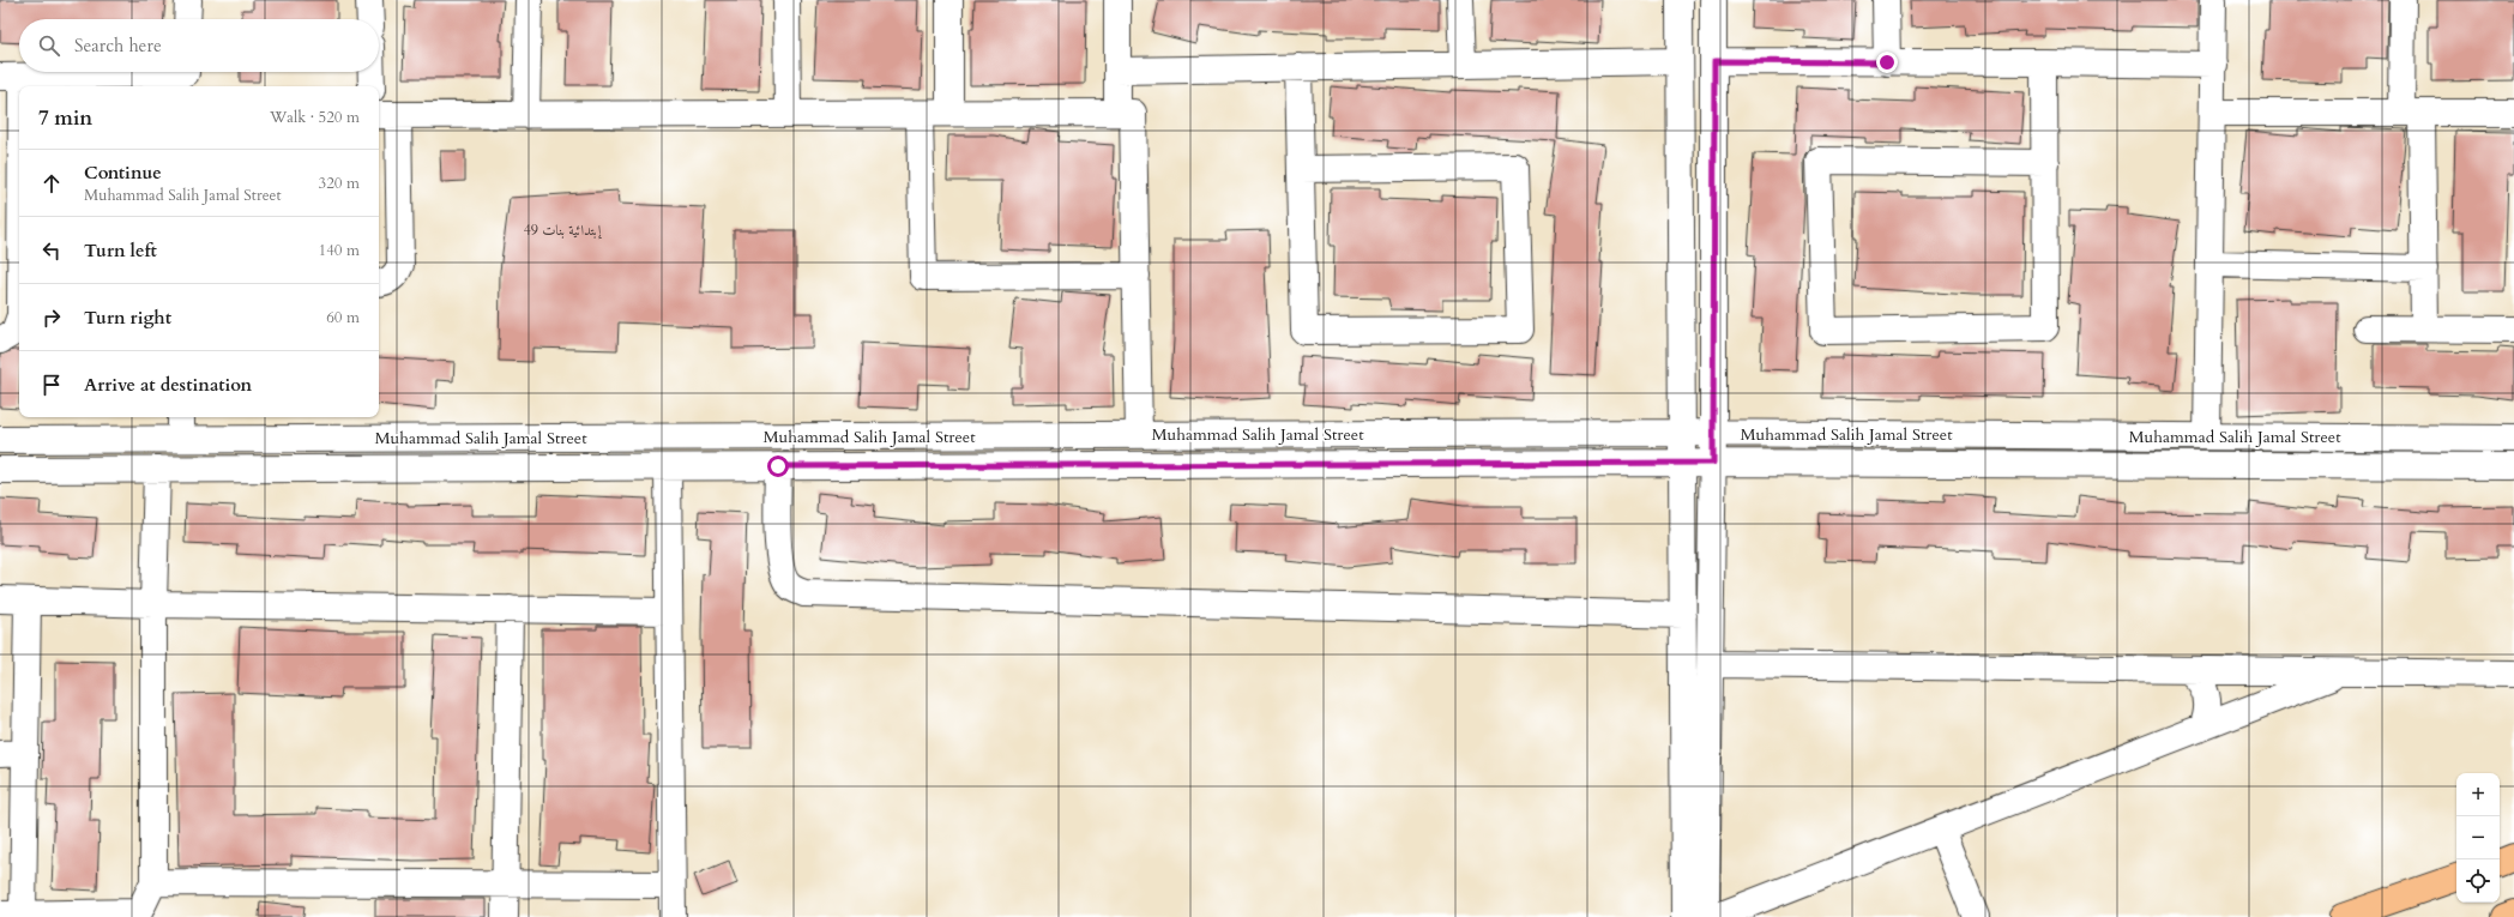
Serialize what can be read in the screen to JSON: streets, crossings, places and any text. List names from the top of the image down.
{
  "streets": {
    "street": ["Muhammad Salih Jamal Street"]
  },
  "house_numbers": ["49 إبتدائية بنات"],
  "page": {
    "search": "Search here",
    "heading": ["7 min", "Walk · 520 m"],
    "list": [
      ["Continue", "Muhammad Salih Jamal Street", "320 m"],
      ["Turn left", "140 m"],
      ["Turn right", "60 m"],
      "Arrive at destination"
    ],
    "map_buttons": ["+", "−"]
  }
}
